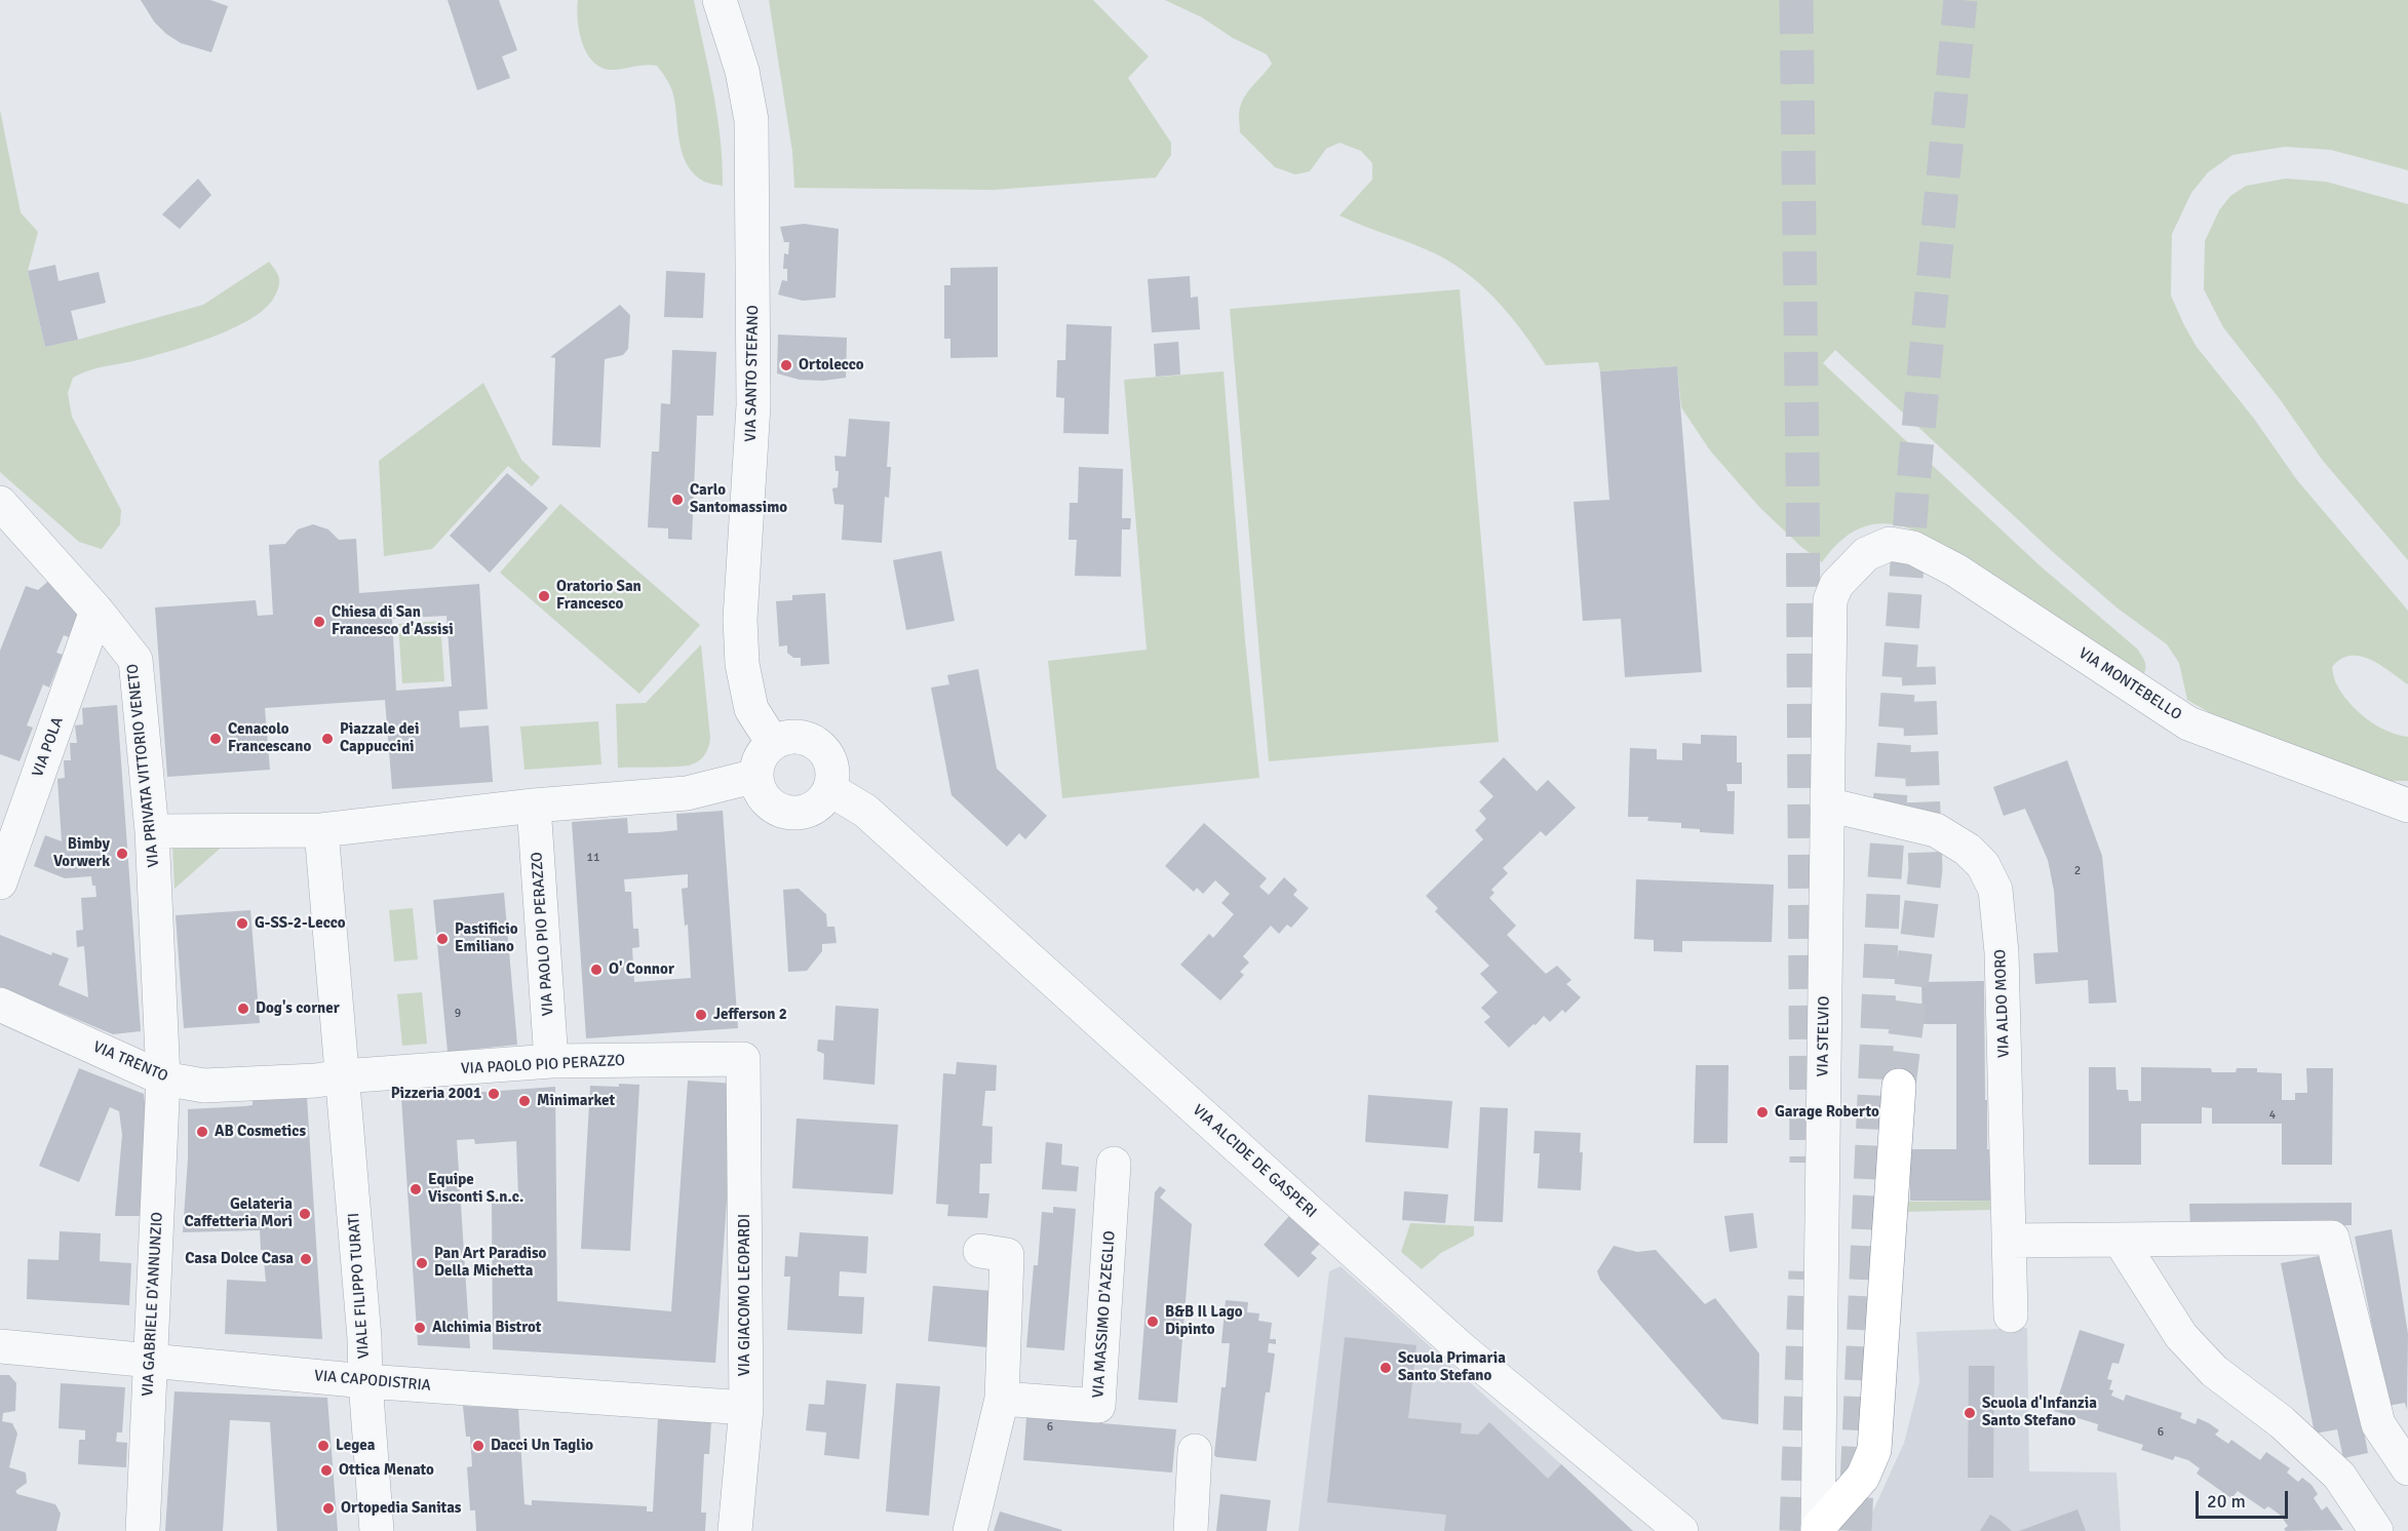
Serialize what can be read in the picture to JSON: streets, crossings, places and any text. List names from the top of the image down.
{
  "streets": {
    "street": [
      "VIA SANTO STEFANO",
      "VIA MONTEBELLO",
      "VIA POLA",
      "VIA PRIVATA VITTORIO VENETO",
      "VIA PAOLO PIO PERAZZO",
      "VIA ALDO MORO",
      "VIA STELVIO",
      "VIA TRENTO",
      "VIA ALCIDE DE GASPERI",
      "VIALE FILIPPO TURATI",
      "VIA GIACOMO LEOPARDI",
      "VIA GABRIELE D'ANNUNZIO",
      "VIA MASSIMO D'AZEGLIO",
      "VIA CAPODISTRIA"
    ]
  },
  "crossings": [
    ["VIA SANTO STEFANO", "VIA ALCIDE DE GASPERI"],
    ["VIA MONTEBELLO", "VIA STELVIO"],
    ["VIA POLA", "VIA PRIVATA VITTORIO VENETO"],
    ["VIA PRIVATA VITTORIO VENETO", "VIA TRENTO"],
    ["VIA PRIVATA VITTORIO VENETO", "VIA GABRIELE D'ANNUNZIO"],
    ["VIA PAOLO PIO PERAZZO", "VIA TRENTO"],
    ["VIA PAOLO PIO PERAZZO", "VIALE FILIPPO TURATI"],
    ["VIA PAOLO PIO PERAZZO", "VIA GIACOMO LEOPARDI"],
    ["VIA ALDO MORO", "VIA STELVIO"],
    ["VIA TRENTO", "VIALE FILIPPO TURATI"],
    ["VIA TRENTO", "VIA GABRIELE D'ANNUNZIO"],
    ["VIALE FILIPPO TURATI", "VIA CAPODISTRIA"],
    ["VIA GIACOMO LEOPARDI", "VIA CAPODISTRIA"],
    ["VIA GABRIELE D'ANNUNZIO", "VIA CAPODISTRIA"]
  ],
  "places": [
    "Ortolecco",
    "Carlo Santomassimo",
    "Oratorio San Francesco",
    "Chiesa di San Francesco d'Assisi",
    "Cenacolo Francescano",
    "Piazzale dei Cappuccini",
    "Bimby Vorwerk",
    "G-SS-2-Lecco",
    "Pastificio Emiliano",
    "O' Connor",
    "Dog's corner",
    "Jefferson 2",
    "Pizzeria 2001",
    "Minimarket",
    "Garage Roberto",
    "AB Cosmetics",
    "Equipe Visconti S.n.c.",
    "Gelateria Caffetteria Mori",
    "Casa Dolce Casa",
    "Pan Art Paradiso Della Michetta",
    "B&B Il Lago Dipinto",
    "Alchimia Bistrot",
    "Scuola Primaria Santo Stefano",
    "Scuola d'Infanzia Santo Stefano",
    "Legea",
    "Dacci Un Taglio",
    "Ottica Menato",
    "Ortopedia Sanitas"
  ],
  "house_numbers": [
    "11",
    "2",
    "9",
    "4",
    "6",
    "6"
  ],
  "scale_bar": "20 m"
}
